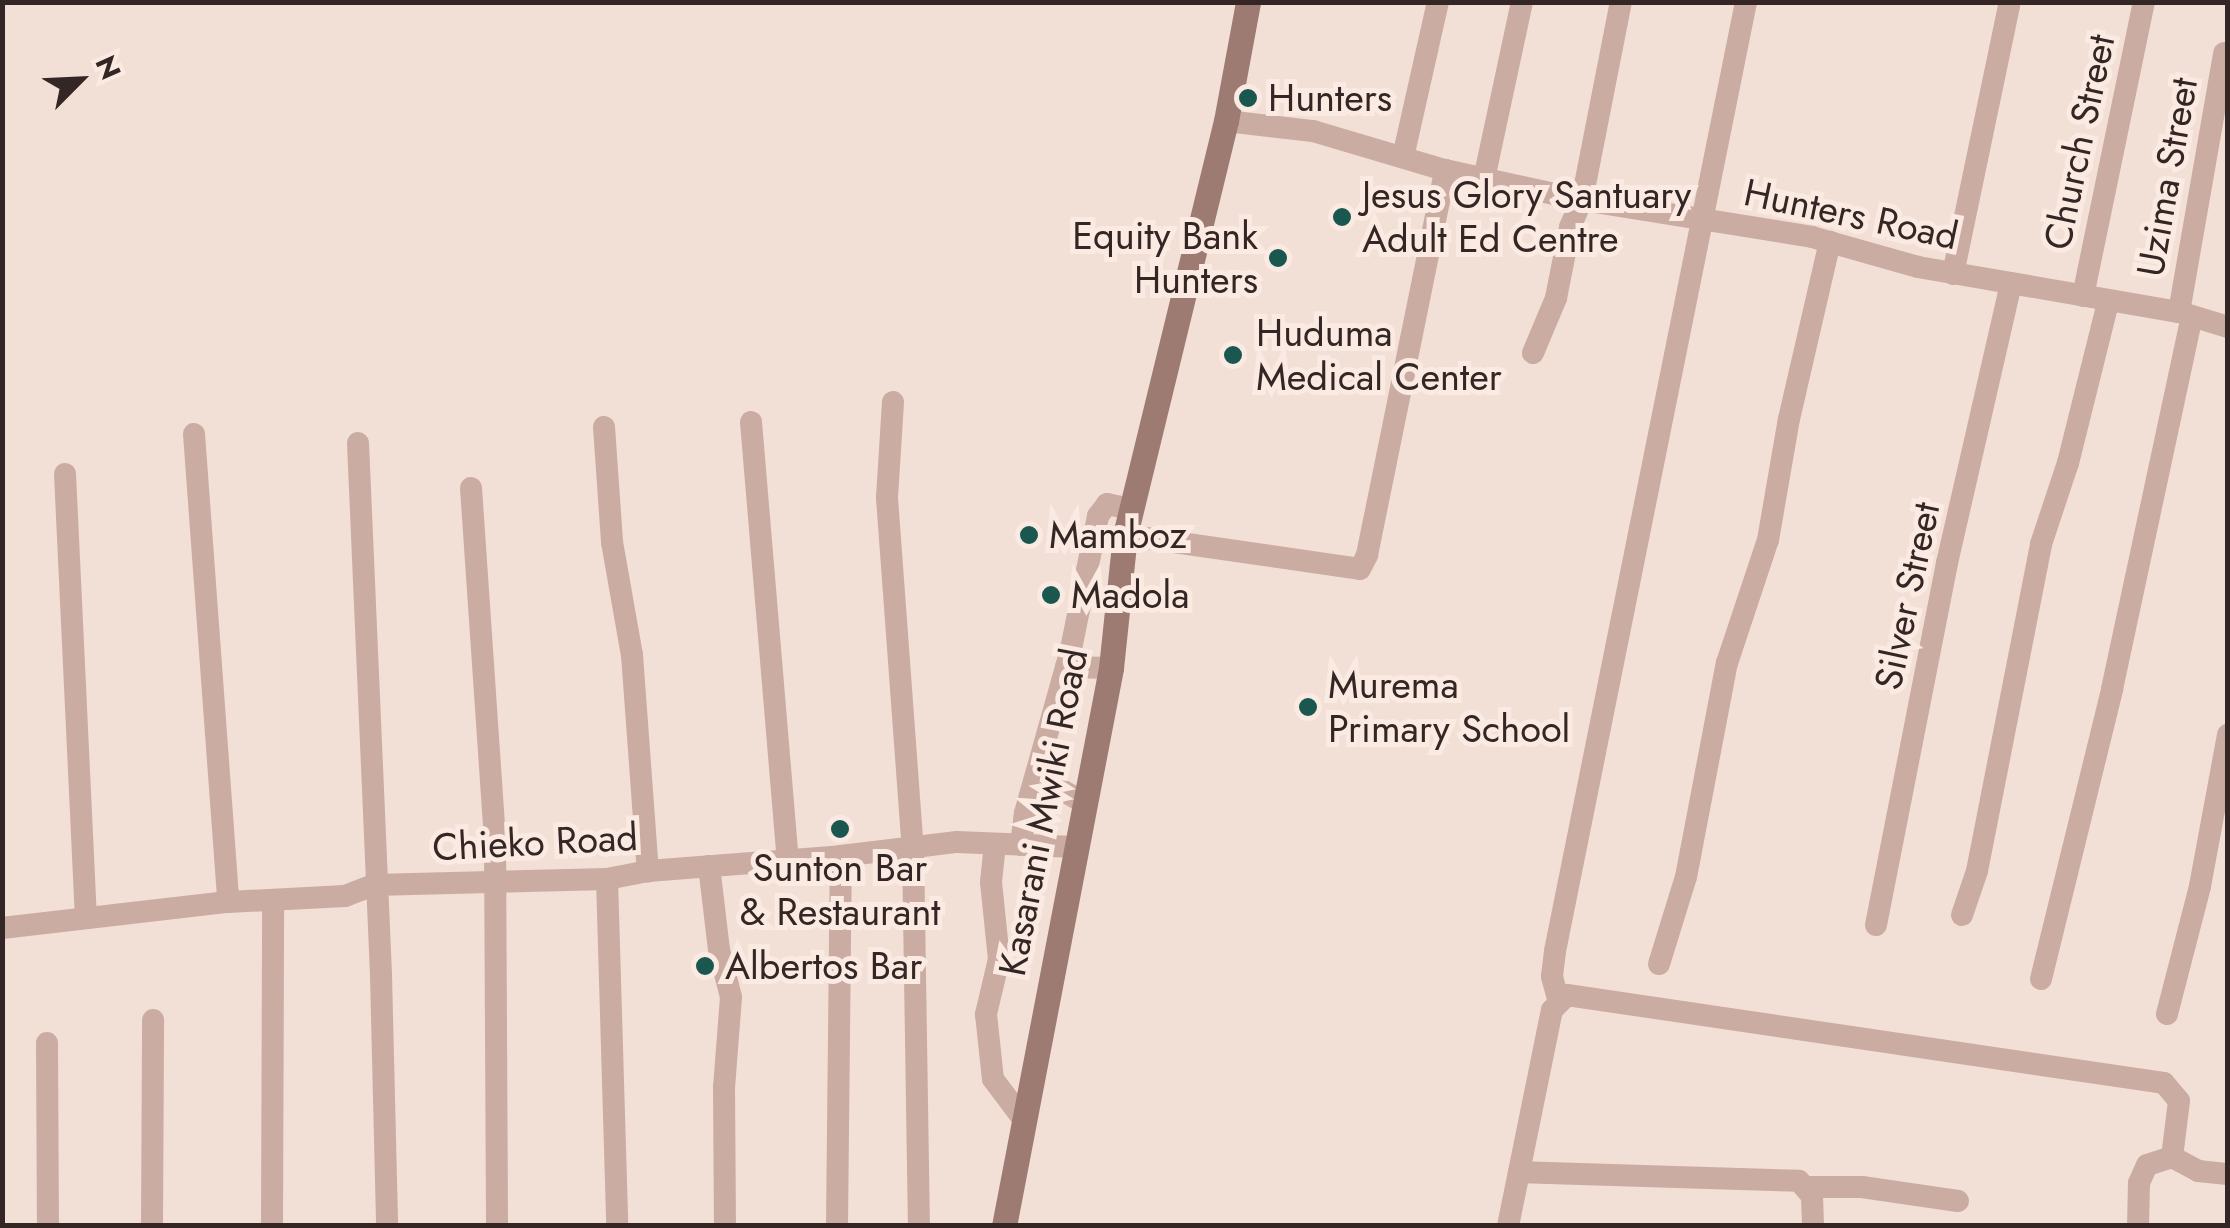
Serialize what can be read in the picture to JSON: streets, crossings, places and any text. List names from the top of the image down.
{
  "streets": {
    "main road": ["Kasarani Mwiki Road"],
    "street": [
      "Church Street",
      "Uzima Street",
      "Hunters Road",
      "Silver Street",
      "Chieko Road"
    ]
  },
  "crossings": [
    ["Church Street", "Hunters Road"],
    ["Uzima Street", "Hunters Road"],
    ["Hunters Road", "Silver Street"],
    ["Hunters Road", "Kasarani Mwiki Road"],
    ["Kasarani Mwiki Road", "Chieko Road"]
  ],
  "places": [
    "Hunters",
    "Jesus Glory Santuary Adult Ed Centre",
    "Equity Bank Hunters",
    "Huduma Medical Center",
    "Mamboz",
    "Madola",
    "Murema Primary School",
    "Sunton Bar & Restaurant",
    "Albertos Bar"
  ],
  "north": "top right"
}
